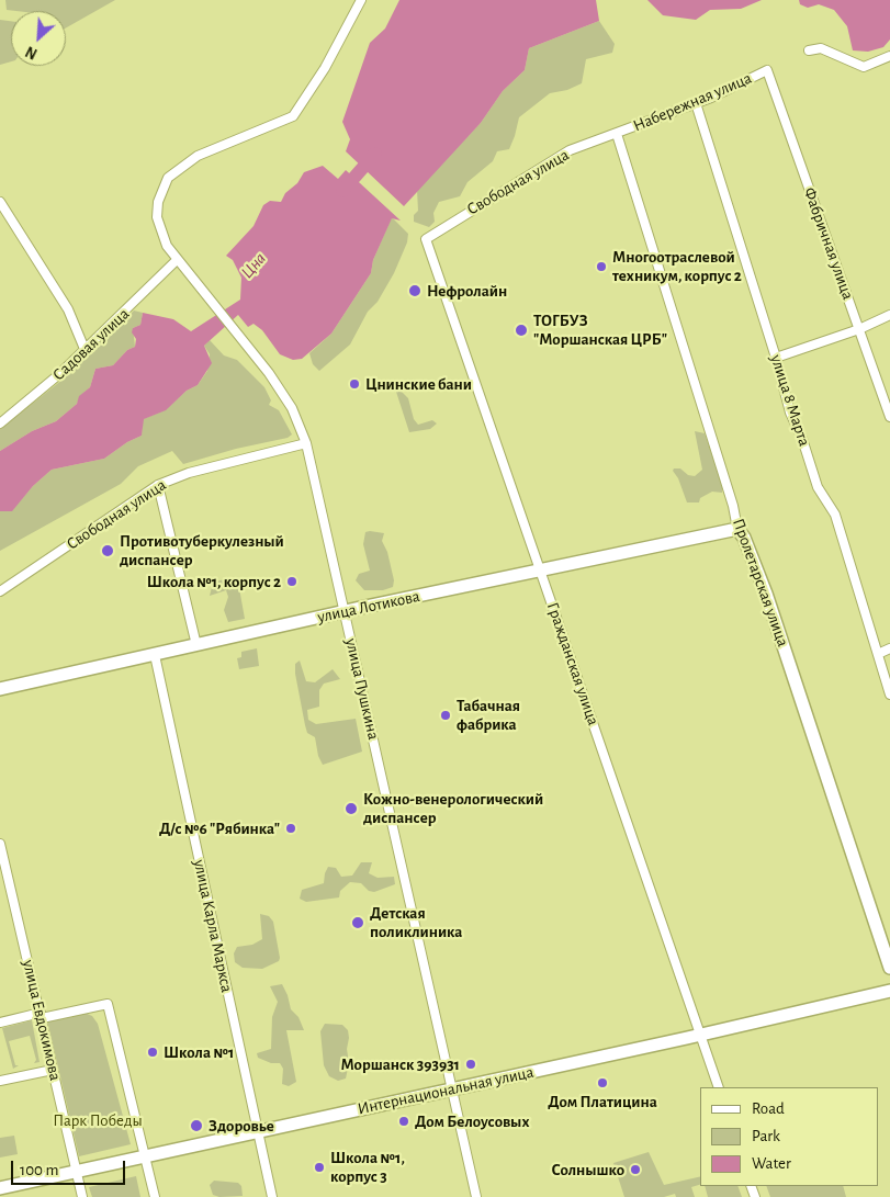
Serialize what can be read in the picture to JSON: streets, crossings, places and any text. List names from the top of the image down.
{
  "streets": {
    "street": [
      "Набережная улица",
      "Свободная улица",
      "Фабричная улица",
      "Садовая улица",
      "улица 8 Марта",
      "Пролетарская улица",
      "улица Лотикова",
      "Гражданская улица",
      "улица Пушкина",
      "улица Карла Маркса",
      "улица Евдокимова",
      "Интернациональная улица"
    ]
  },
  "crossings": [
    ["Набережная улица", "Свободная улица"],
    ["Набережная улица", "Фабричная улица"],
    ["Набережная улица", "улица 8 Марта"],
    ["Набережная улица", "Пролетарская улица"],
    ["Свободная улица", "Пролетарская улица"],
    ["Свободная улица", "Гражданская улица"],
    ["Свободная улица", "улица Пушкина"],
    ["Садовая улица", "улица Пушкина"],
    ["Пролетарская улица", "улица Лотикова"],
    ["улица Лотикова", "Гражданская улица"],
    ["улица Лотикова", "улица Пушкина"],
    ["улица Лотикова", "улица Карла Маркса"],
    ["Гражданская улица", "Интернациональная улица"],
    ["улица Пушкина", "Интернациональная улица"],
    ["улица Карла Маркса", "Интернациональная улица"],
    ["улица Евдокимова", "Интернациональная улица"]
  ],
  "water": ["Цна"],
  "parks": ["Парк Победы"],
  "places": [
    "Многоотраслевой техникум, корпус 2",
    "Нефролайн",
    "ТОГБУЗ \"Моршанская ЦРБ\"",
    "Цнинские бани",
    "Противотуберкулезный диспансер",
    "Школа №1, корпус 2",
    "Табачная фабрика",
    "Кожно-венерологический диспансер",
    "Д/с №6 \"Рябинка\"",
    "Детская поликлиника",
    "Школа №1",
    "Моршанск 393931",
    "Дом Платицина",
    "Дом Белоусовых",
    "Здоровье",
    "Школа №1, корпус 3",
    "Солнышко"
  ],
  "legend": ["Road", "Park", "Water"],
  "scale_bar": "100 m",
  "north": "bottom left"
}
